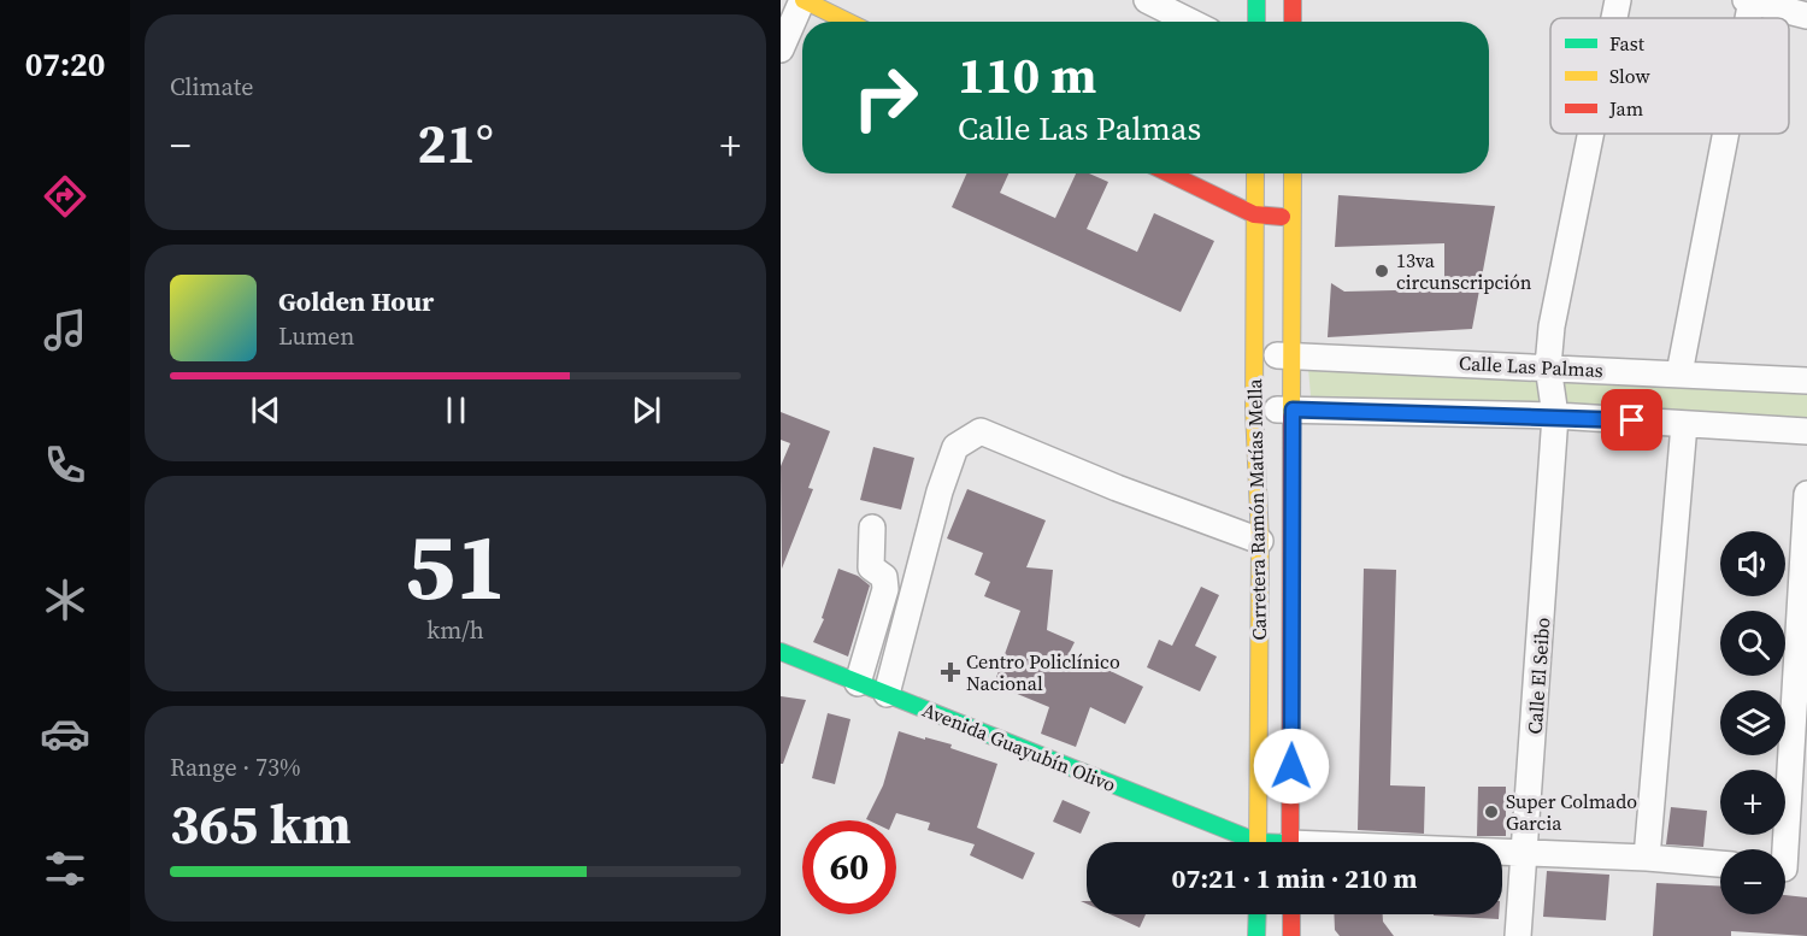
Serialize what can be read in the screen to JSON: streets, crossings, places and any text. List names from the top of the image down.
{
  "streets": {
    "main road": ["Carretera Ramón Matías Mella", "Avenida Guayubín Olivo"],
    "street": ["Calle Las Palmas", "Calle El Seibo"]
  },
  "crossings": [
    ["Calle Las Palmas", "Carretera Ramón Matías Mella"],
    ["Calle Las Palmas", "Calle El Seibo"]
  ],
  "places": {
    "other": ["13va circunscripción", "Super Colmado Garcia"],
    "health": ["Centro Policlínico Nacional"]
  },
  "legend": ["Fast", "Slow", "Jam"],
  "page": {
    "tabs": "07:20",
    "tile": [
      "Climate",
      ["51", "km/h"],
      ["Range · 73%", "365 km"]
    ],
    "turn": ["110 m", "Calle Las Palmas"],
    "heat": ["−", "21°", "+"],
    "song": ["Golden Hour", "Lumen"],
    "map_buttons": ["+", "−"],
    "limit": "60",
    "trip": "07:21 · 1 min · 210 m"
  }
}
